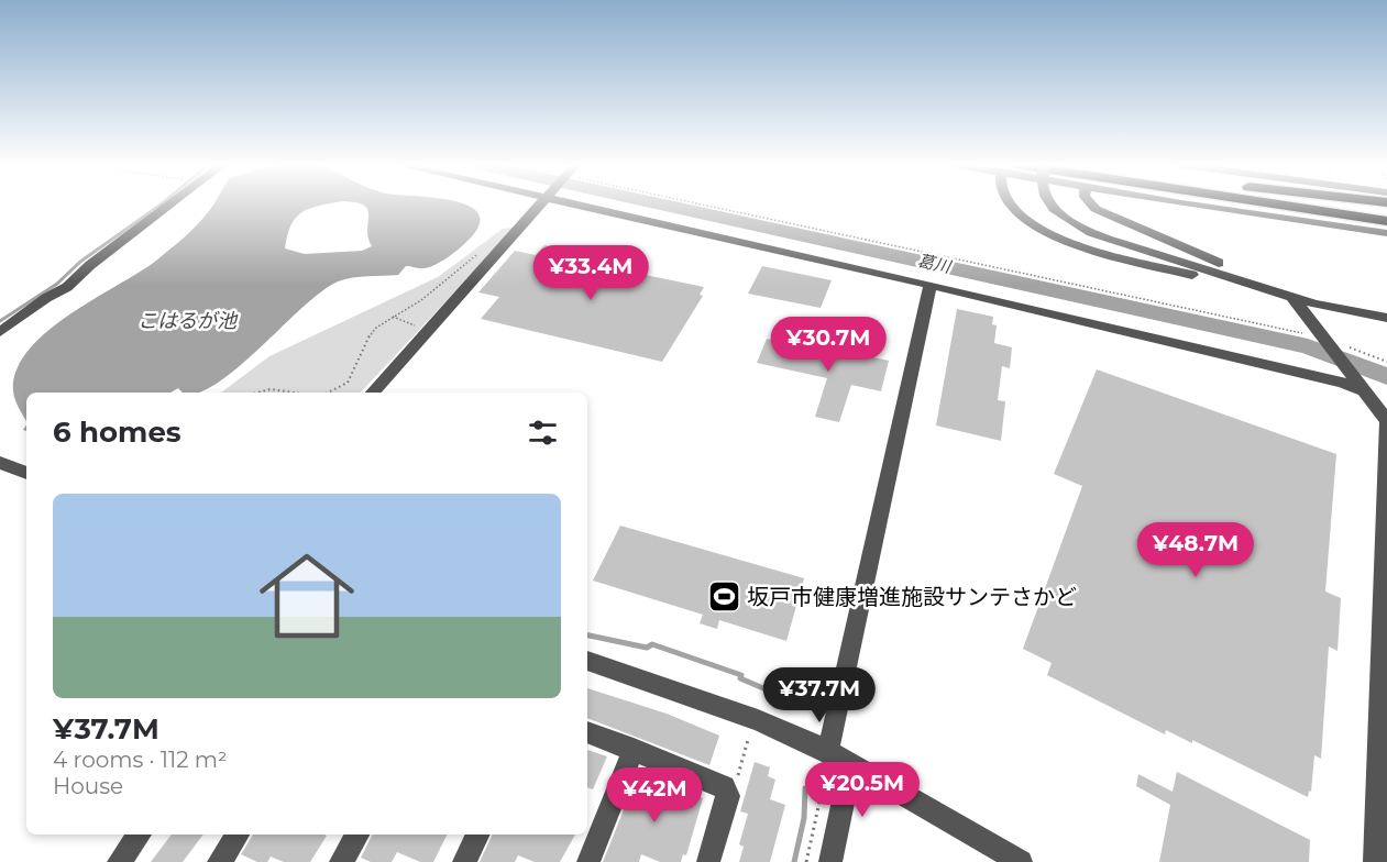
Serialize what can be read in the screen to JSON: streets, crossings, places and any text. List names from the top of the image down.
{
  "water": ["葛川", "こはるが池"],
  "places": {
    "sports": ["坂戸市健康増進施設サンテさかど"]
  },
  "page": {
    "price": [
      "¥33.4M",
      "¥30.7M",
      "¥48.7M",
      "¥37.7M",
      "¥20.5M",
      "¥42M"
    ],
    "heading": "6 homes",
    "list": [
      {
        "name": "¥37.7M",
        "note": "4 rooms · 112 m² · House"
      }
    ]
  }
}
